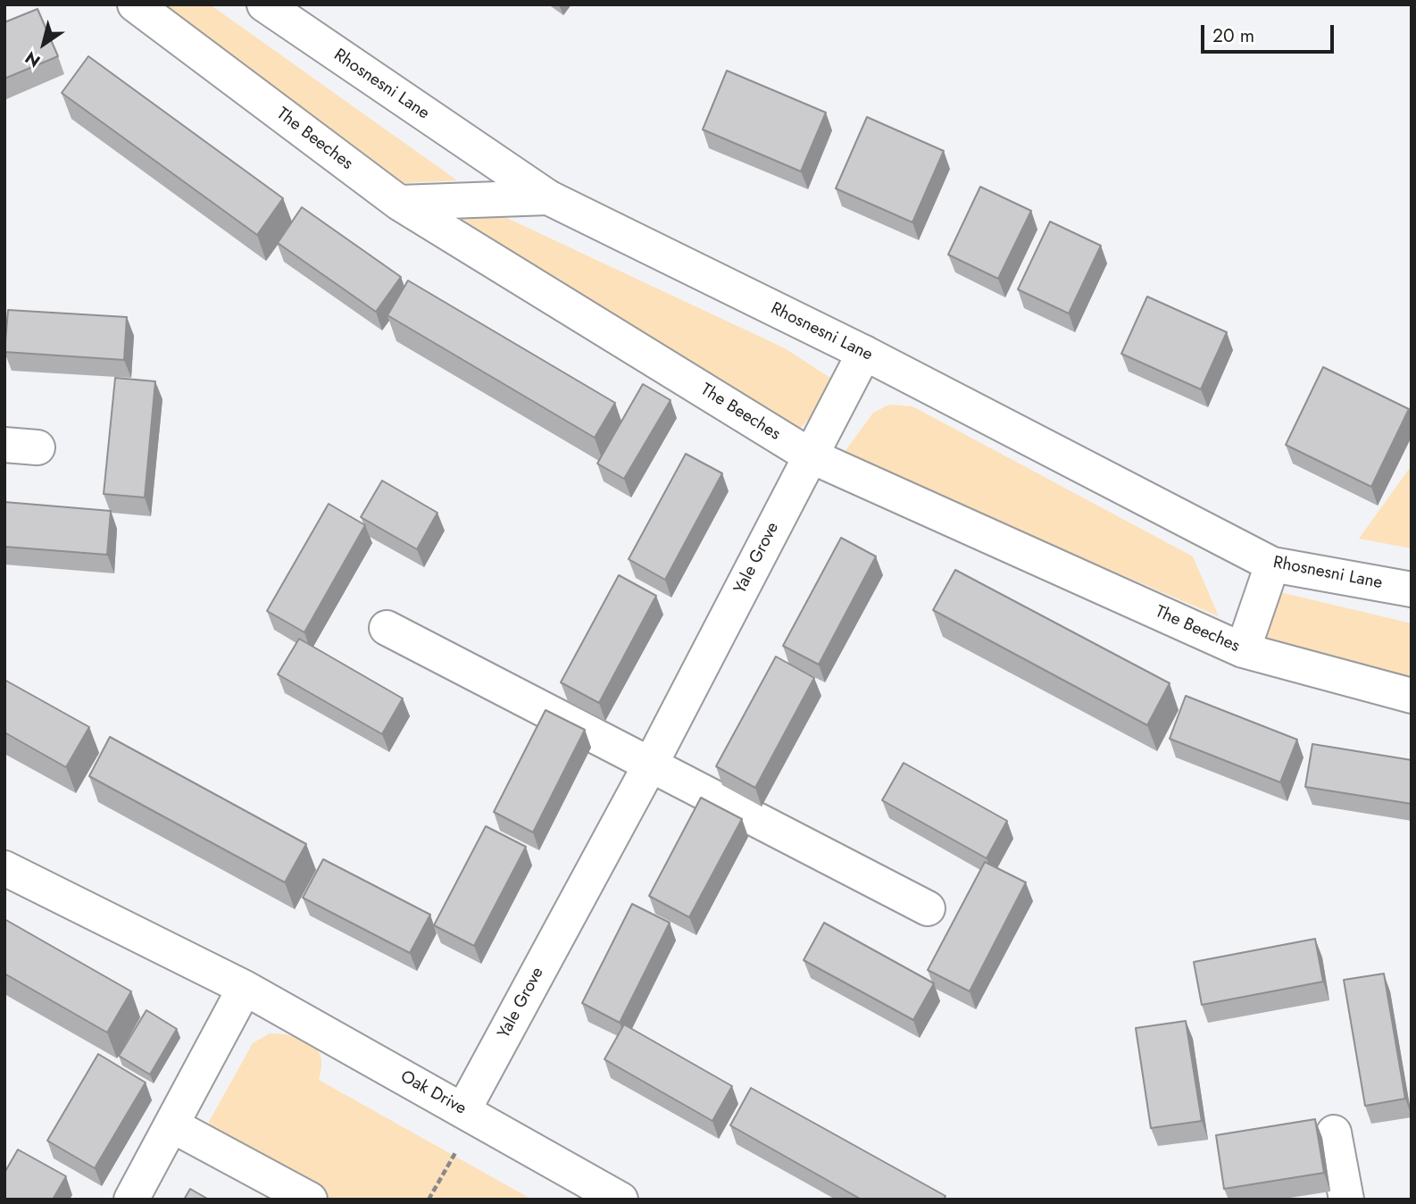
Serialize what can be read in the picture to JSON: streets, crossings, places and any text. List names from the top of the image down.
{
  "streets": {
    "street": [
      "Rhosnesni Lane",
      "The Beeches",
      "Yale Grove",
      "Oak Drive"
    ]
  },
  "crossings": [
    ["Rhosnesni Lane", "Yale Grove"],
    ["The Beeches", "Yale Grove"],
    ["Yale Grove", "Oak Drive"]
  ],
  "scale_bar": "20 m",
  "north": "bottom left"
}
